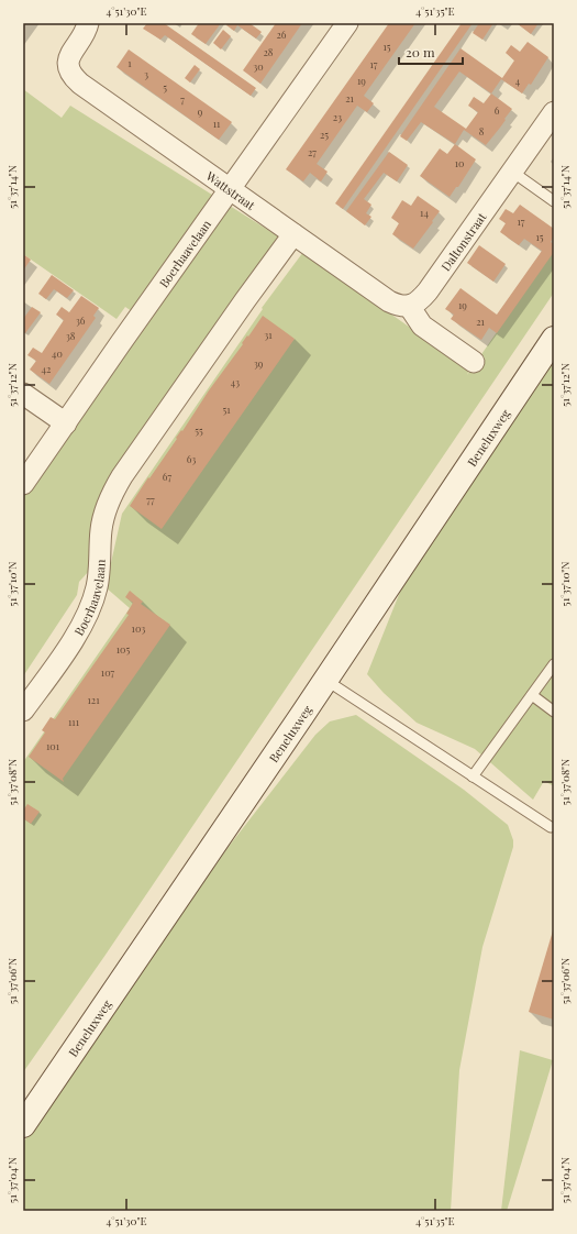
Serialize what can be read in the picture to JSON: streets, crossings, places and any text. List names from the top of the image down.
{
  "streets": {
    "main road": ["Beneluxweg"],
    "street": ["Wattstraat", "Daltonstraat", "Boerhaavelaan"]
  },
  "crossings": [
    ["Wattstraat", "Daltonstraat"],
    ["Wattstraat", "Boerhaavelaan"]
  ],
  "house_numbers": [
    "26",
    "15",
    "28",
    "1",
    "17",
    "30",
    "3",
    "19",
    "4",
    "5",
    "21",
    "7",
    "6",
    "9",
    "23",
    "11",
    "8",
    "25",
    "27",
    "10",
    "14",
    "17",
    "15",
    "19",
    "36",
    "21",
    "31",
    "38",
    "40",
    "39",
    "42",
    "43",
    "51",
    "55",
    "63",
    "67",
    "77",
    "103",
    "105",
    "107",
    "121",
    "111",
    "101"
  ],
  "scale_bar": "20 m",
  "coordinates": [
    "4°51'30\"E",
    "4°51'35\"E",
    "51°37'14\"N",
    "51°37'12\"N",
    "51°37'10\"N",
    "51°37'08\"N",
    "51°37'06\"N",
    "51°37'04\"N"
  ]
}
